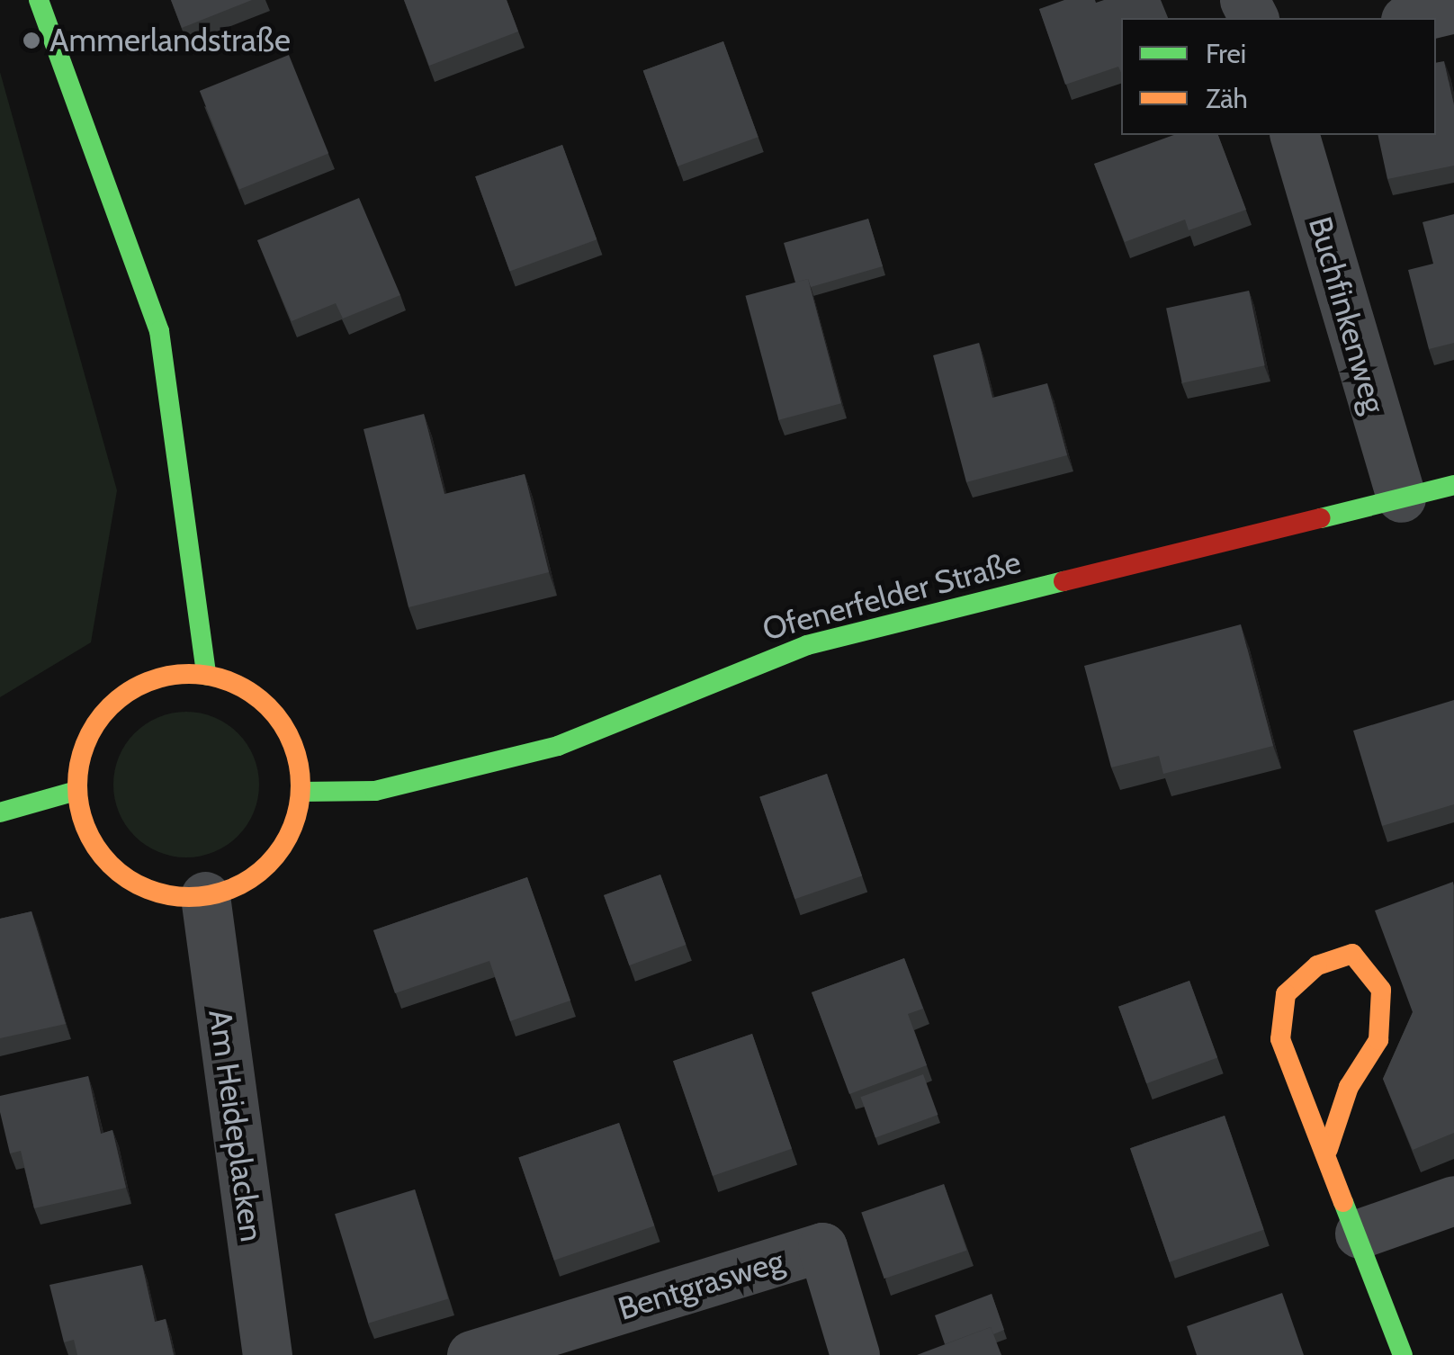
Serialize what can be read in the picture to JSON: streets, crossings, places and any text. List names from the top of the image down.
{
  "streets": {
    "street": [
      "Buchfinkenweg",
      "Ofenerfelder Straße",
      "Am Heideplacken",
      "Bentgrasweg"
    ]
  },
  "crossings": [
    ["Buchfinkenweg", "Ofenerfelder Straße"],
    ["Ofenerfelder Straße", "Am Heideplacken"]
  ],
  "places": ["Ammerlandstraße"],
  "legend": ["Frei", "Zäh"]
}
